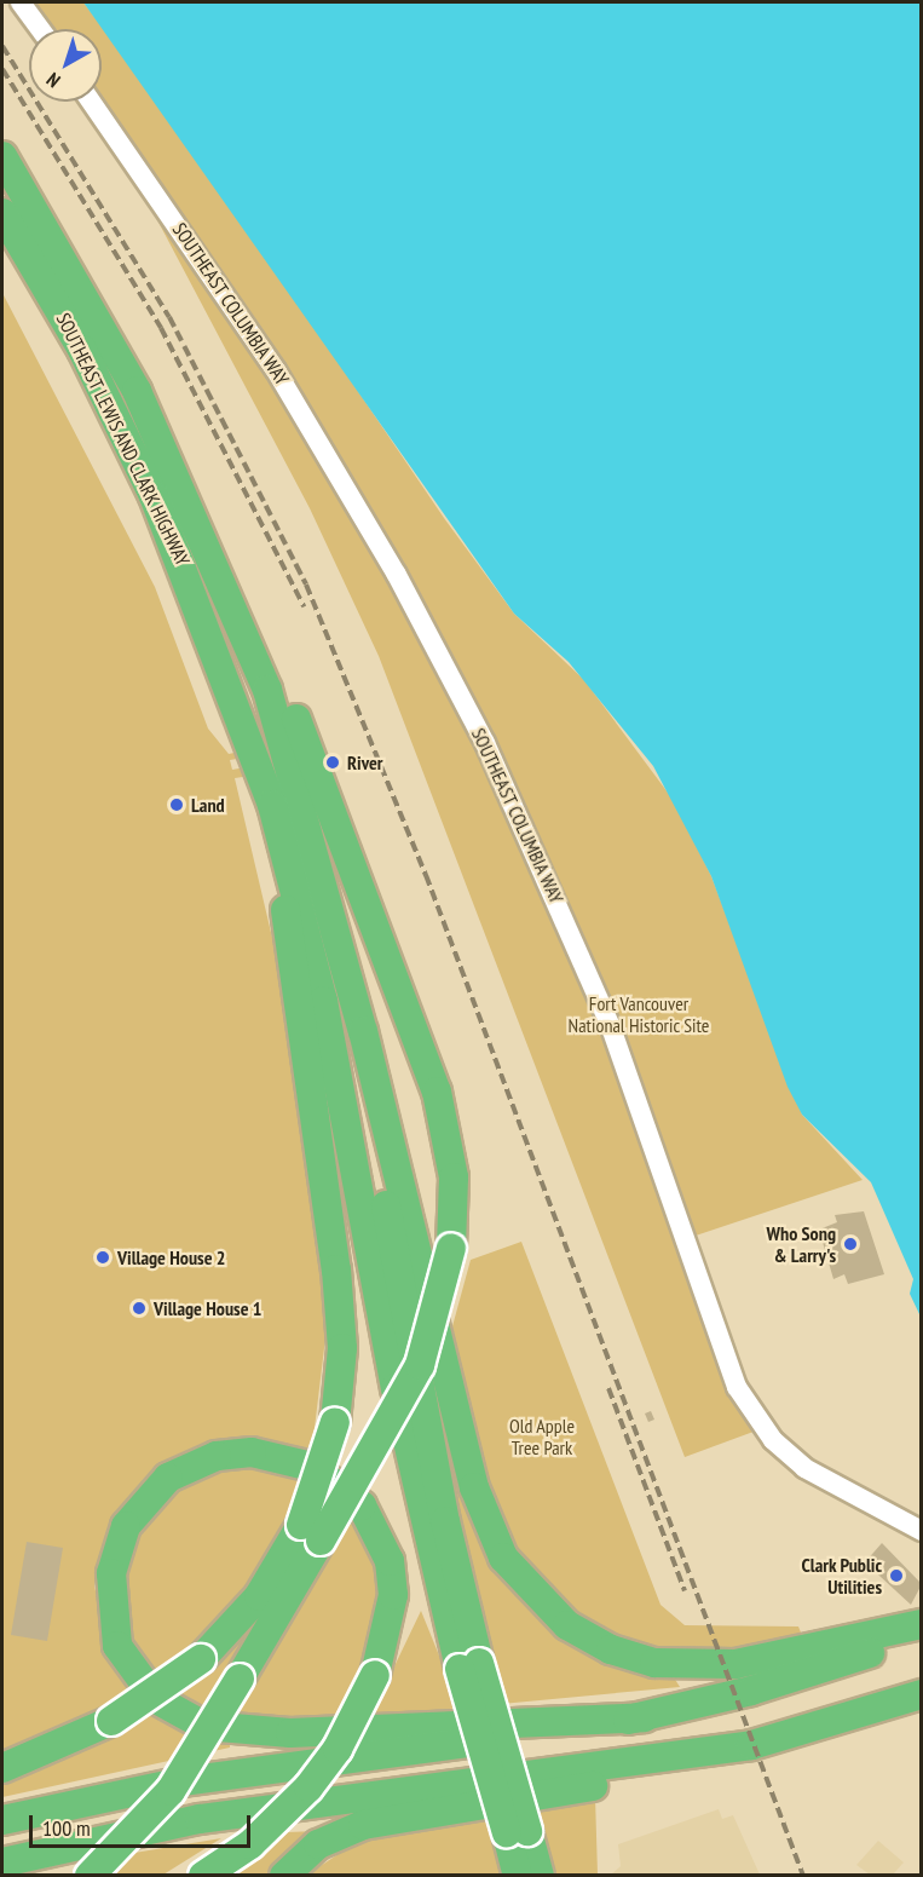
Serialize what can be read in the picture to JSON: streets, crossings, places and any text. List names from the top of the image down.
{
  "streets": {
    "highway": ["SOUTHEAST LEWIS AND CLARK HIGHWAY"],
    "street": ["SOUTHEAST COLUMBIA WAY"]
  },
  "parks": ["Fort Vancouver National Historic Site", "Old Apple Tree Park"],
  "places": [
    "River",
    "Land",
    "Who Song & Larry's",
    "Village House 2",
    "Village House 1",
    "Clark Public Utilities"
  ],
  "scale_bar": "100 m",
  "north": "bottom left"
}
